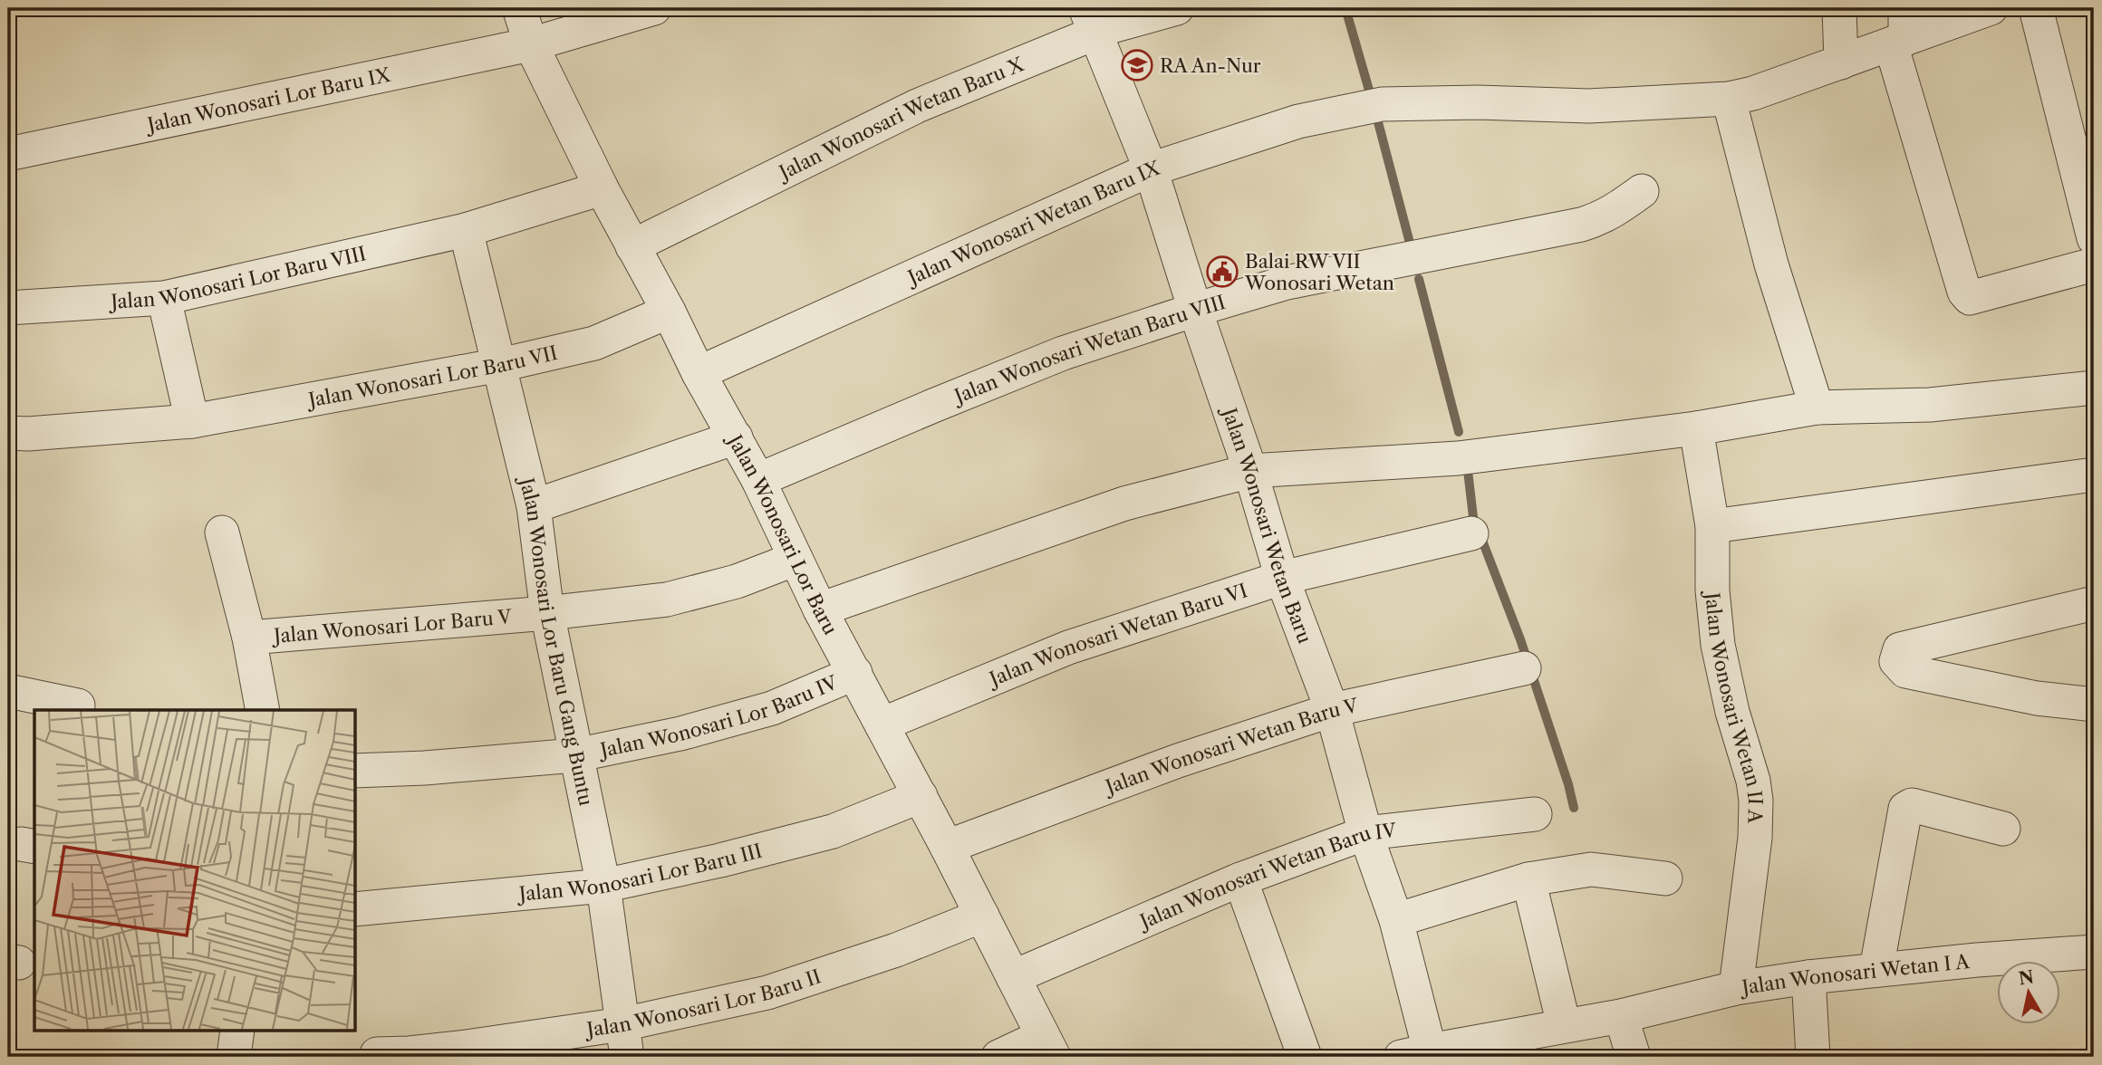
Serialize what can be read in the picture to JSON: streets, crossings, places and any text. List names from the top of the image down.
{
  "streets": {
    "street": [
      "Jalan Wonosari Lor Baru IX",
      "Jalan Wonosari Wetan Baru X",
      "Jalan Wonosari Wetan Baru IX",
      "Jalan Wonosari Lor Baru VIII",
      "Jalan Wonosari Wetan Baru VIII",
      "Jalan Wonosari Lor Baru VII",
      "Jalan Wonosari Wetan Baru",
      "Jalan Wonosari Lor Baru",
      "Jalan Wonosari Lor Baru V",
      "Jalan Wonosari Wetan Baru VI",
      "Jalan Wonosari Lor Baru Gang Buntu",
      "Jalan Wonosari Wetan II A",
      "Jalan Wonosari Lor Baru IV",
      "Jalan Wonosari Wetan Baru V",
      "Jalan Wonosari Lor Baru III",
      "Jalan Wonosari Wetan Baru IV",
      "Jalan Wonosari Wetan I A",
      "Jalan Wonosari Lor Baru II"
    ]
  },
  "crossings": [
    ["Jalan Wonosari Lor Baru IX", "Jalan Wonosari Lor Baru"],
    ["Jalan Wonosari Wetan Baru X", "Jalan Wonosari Wetan Baru"],
    ["Jalan Wonosari Wetan Baru X", "Jalan Wonosari Lor Baru"],
    ["Jalan Wonosari Wetan Baru IX", "Jalan Wonosari Wetan Baru"],
    ["Jalan Wonosari Wetan Baru IX", "Jalan Wonosari Lor Baru"],
    ["Jalan Wonosari Lor Baru VIII", "Jalan Wonosari Lor Baru"],
    ["Jalan Wonosari Lor Baru VIII", "Jalan Wonosari Lor Baru Gang Buntu"],
    ["Jalan Wonosari Wetan Baru VIII", "Jalan Wonosari Wetan Baru"],
    ["Jalan Wonosari Wetan Baru VIII", "Jalan Wonosari Lor Baru"],
    ["Jalan Wonosari Lor Baru VII", "Jalan Wonosari Lor Baru"],
    ["Jalan Wonosari Lor Baru VII", "Jalan Wonosari Lor Baru Gang Buntu"],
    ["Jalan Wonosari Wetan Baru", "Jalan Wonosari Wetan Baru VI"],
    ["Jalan Wonosari Wetan Baru", "Jalan Wonosari Wetan Baru V"],
    ["Jalan Wonosari Wetan Baru", "Jalan Wonosari Wetan Baru IV"],
    ["Jalan Wonosari Wetan Baru", "Jalan Wonosari Wetan I A"],
    ["Jalan Wonosari Lor Baru", "Jalan Wonosari Lor Baru V"],
    ["Jalan Wonosari Lor Baru", "Jalan Wonosari Wetan Baru VI"],
    ["Jalan Wonosari Lor Baru", "Jalan Wonosari Lor Baru IV"],
    ["Jalan Wonosari Lor Baru", "Jalan Wonosari Wetan Baru V"],
    ["Jalan Wonosari Lor Baru", "Jalan Wonosari Lor Baru III"],
    ["Jalan Wonosari Lor Baru", "Jalan Wonosari Wetan Baru IV"],
    ["Jalan Wonosari Lor Baru", "Jalan Wonosari Lor Baru II"],
    ["Jalan Wonosari Lor Baru V", "Jalan Wonosari Lor Baru Gang Buntu"],
    ["Jalan Wonosari Lor Baru Gang Buntu", "Jalan Wonosari Lor Baru IV"],
    ["Jalan Wonosari Lor Baru Gang Buntu", "Jalan Wonosari Lor Baru III"],
    ["Jalan Wonosari Lor Baru Gang Buntu", "Jalan Wonosari Lor Baru II"],
    ["Jalan Wonosari Wetan II A", "Jalan Wonosari Wetan I A"]
  ],
  "places": {
    "school or university": ["RA An-Nur"],
    "public building": ["Balai RW VII Wonosari Wetan"]
  },
  "north": "top"
}
